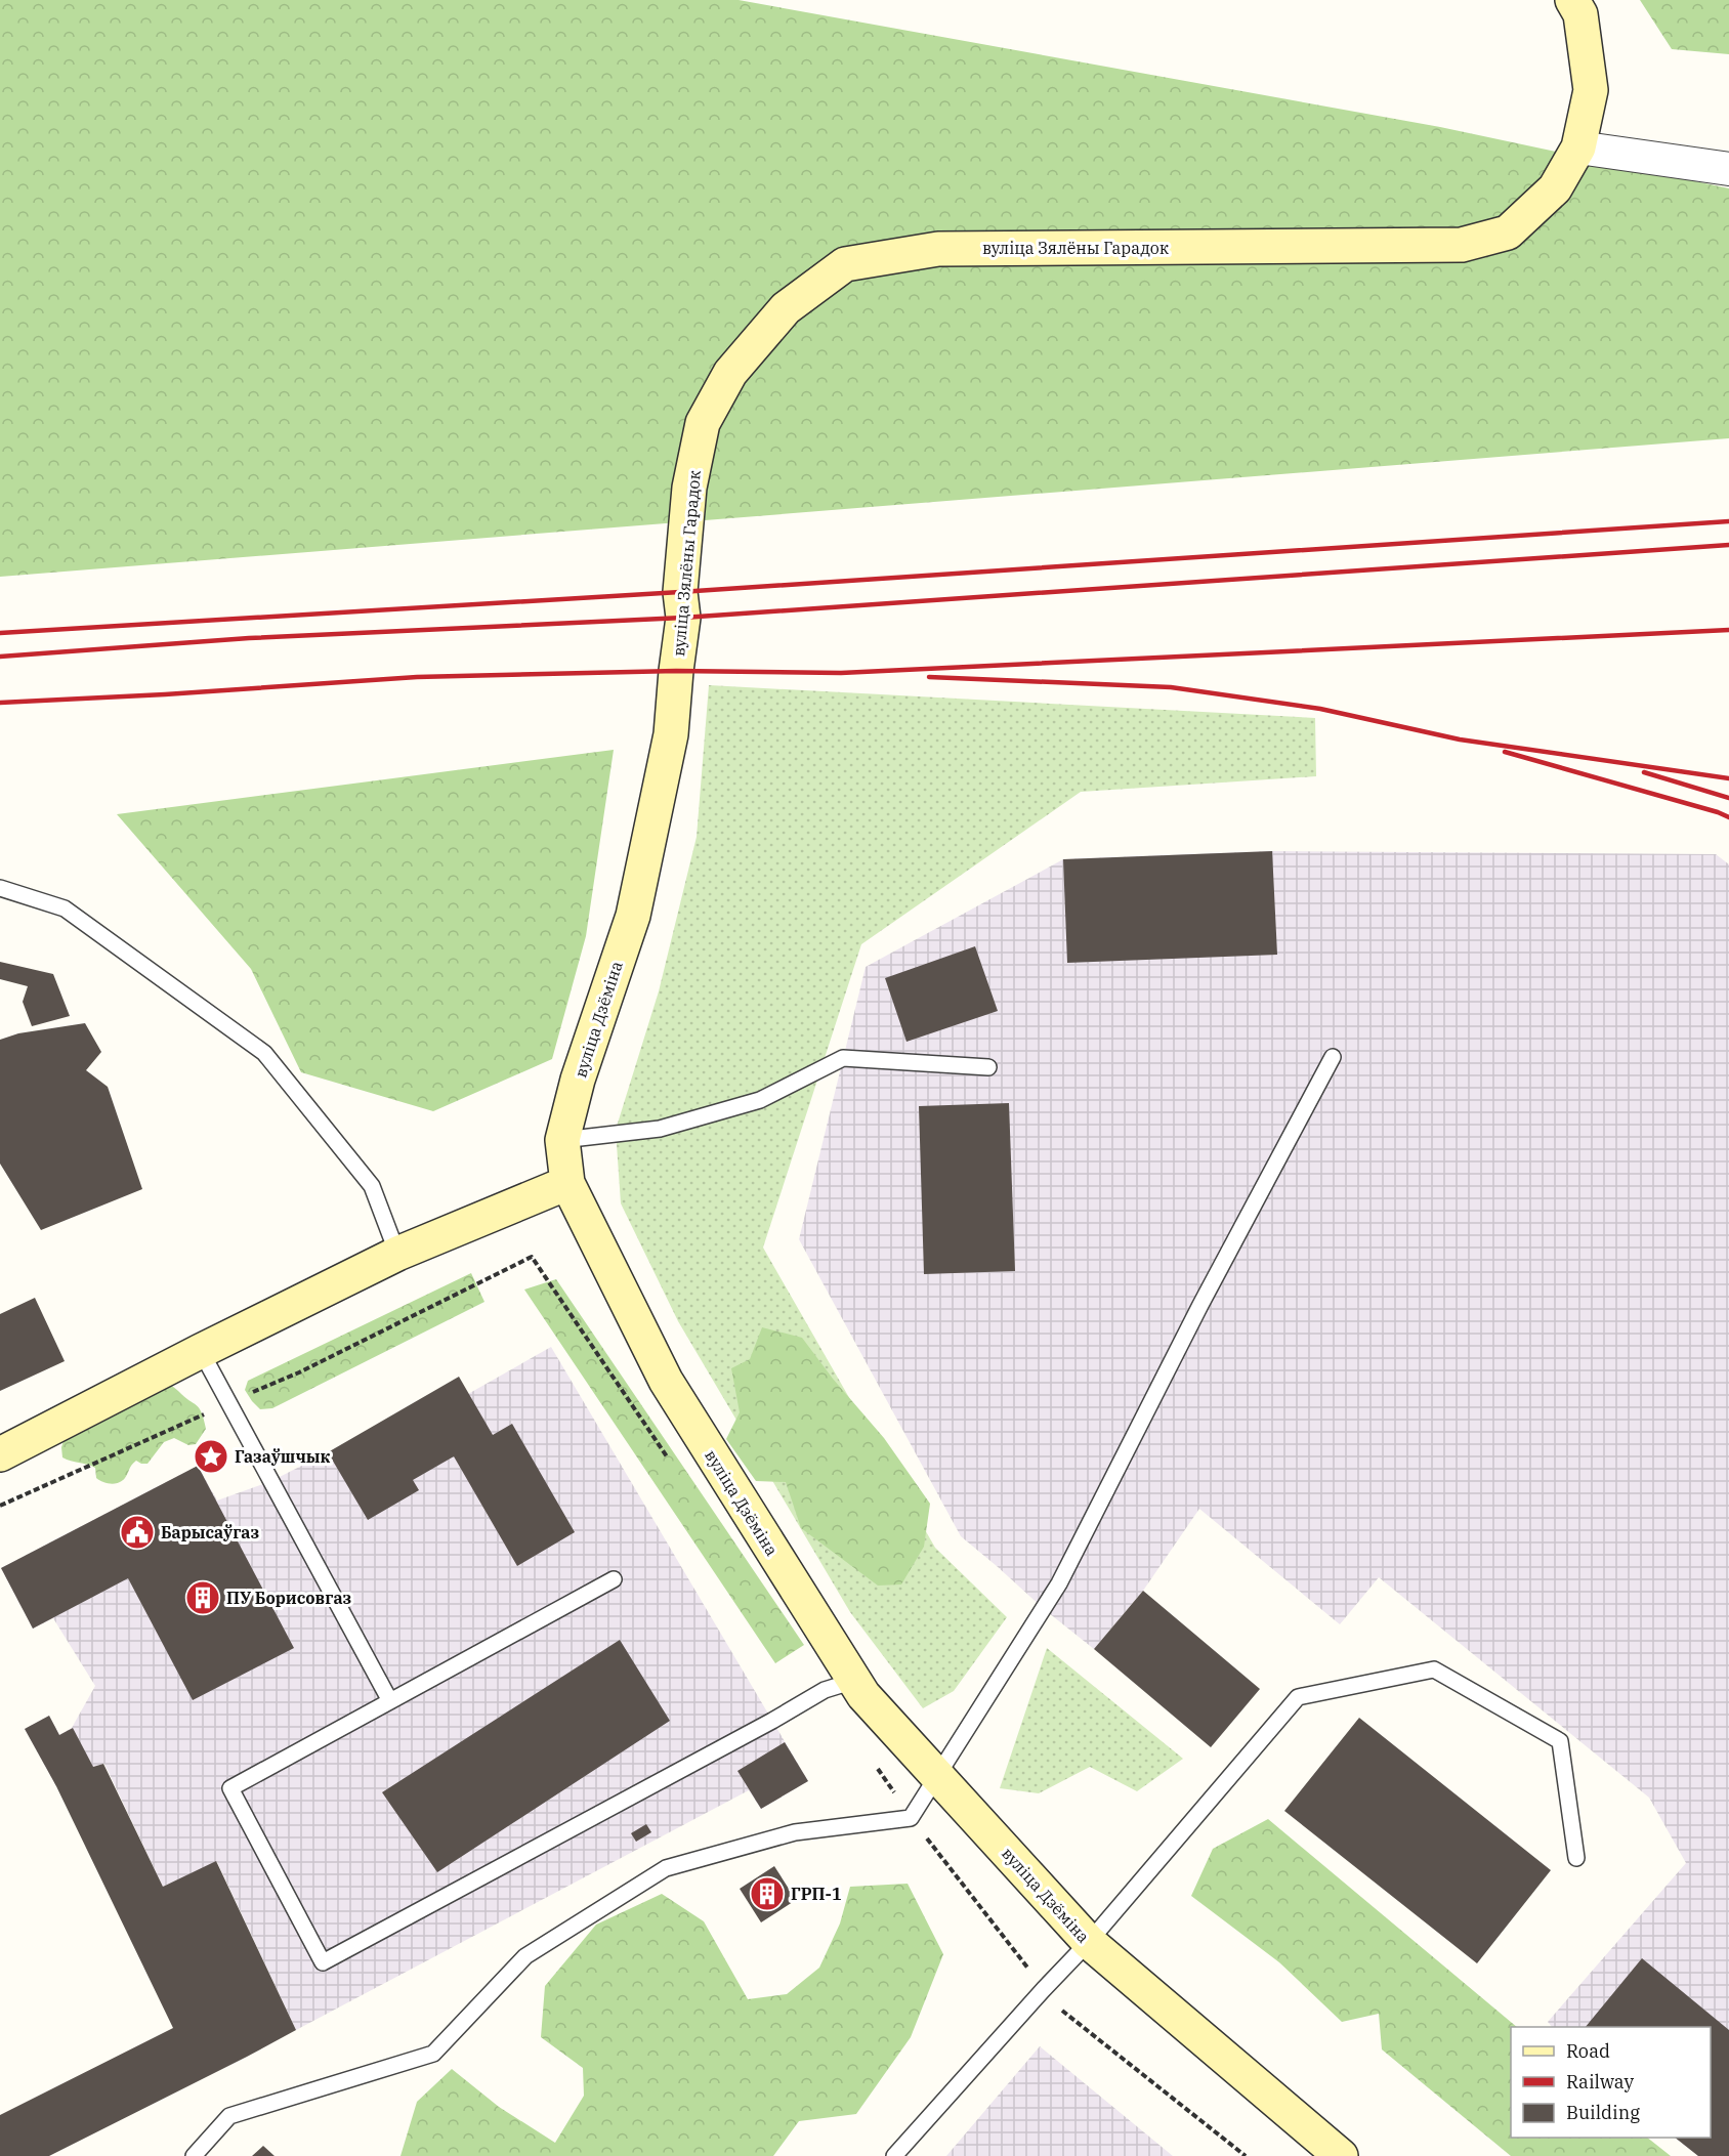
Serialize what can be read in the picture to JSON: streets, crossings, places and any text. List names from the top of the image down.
{
  "streets": {
    "street": ["вуліца Зялёны Гарадок", "вуліца Дзёміна"]
  },
  "crossings": [
    ["вуліца Зялёны Гарадок", "вуліца Дзёміна"]
  ],
  "places": {
    "place": ["Газаўшчык"],
    "public building": ["Барысаўгаз"],
    "building": ["ПУ Борисовгаз", "ГРП-1"]
  },
  "legend": ["Road", "Railway", "Building"]
}
